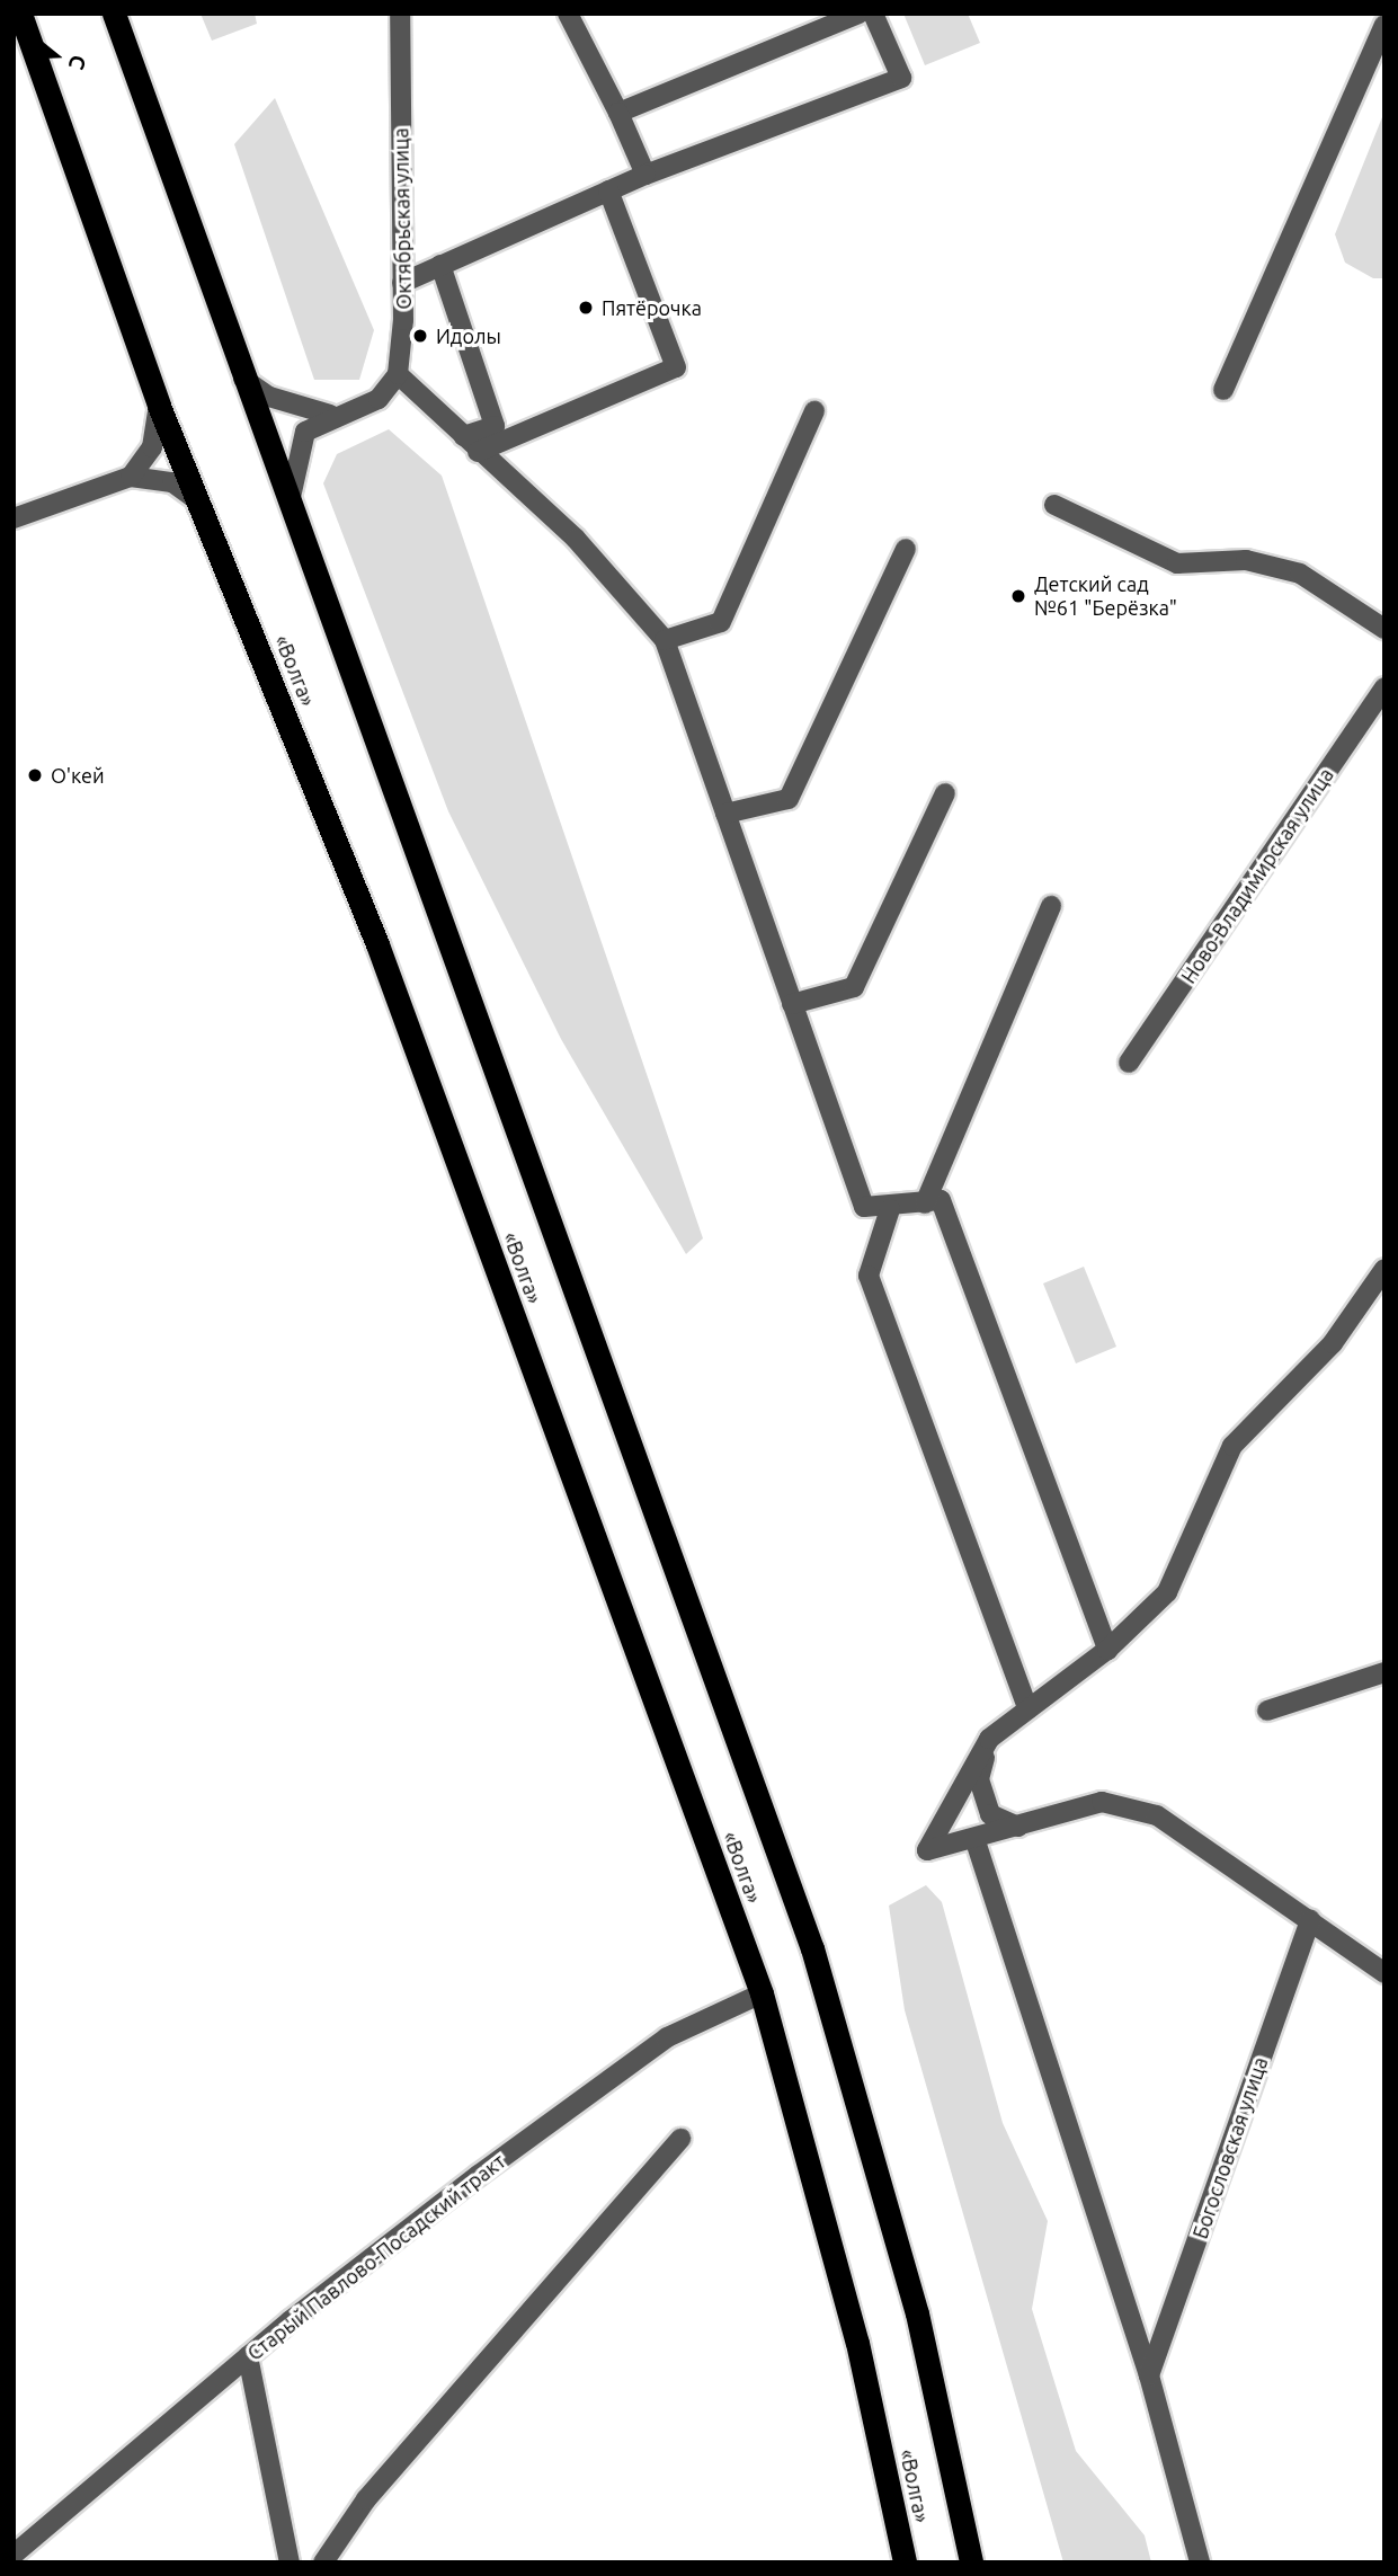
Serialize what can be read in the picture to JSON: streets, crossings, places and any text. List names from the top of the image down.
{
  "streets": {
    "highway": ["«Волга»"],
    "street": [
      "Октябрьская улица",
      "Ново-Владимирская улица",
      "Богословская улица",
      "Старый Павлово-Посадский тракт"
    ]
  },
  "crossings": [
    ["«Волга»", "Старый Павлово-Посадский тракт"]
  ],
  "places": [
    "Пятёрочка",
    "Идолы",
    "Детский сад №61 \"Берёзка\"",
    "О'кей"
  ],
  "north": "right"
}
